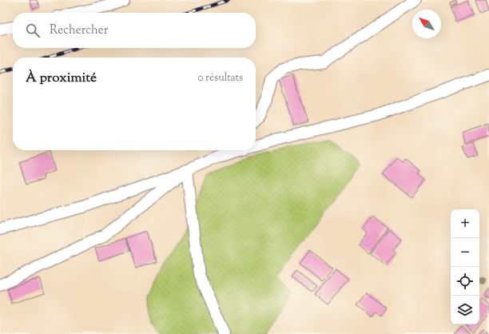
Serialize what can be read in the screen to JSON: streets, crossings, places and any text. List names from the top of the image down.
{
  "north": "top left",
  "page": {
    "search": "Rechercher",
    "heading": ["À proximité", "0 résultats"],
    "map_buttons": ["+", "−"]
  }
}
